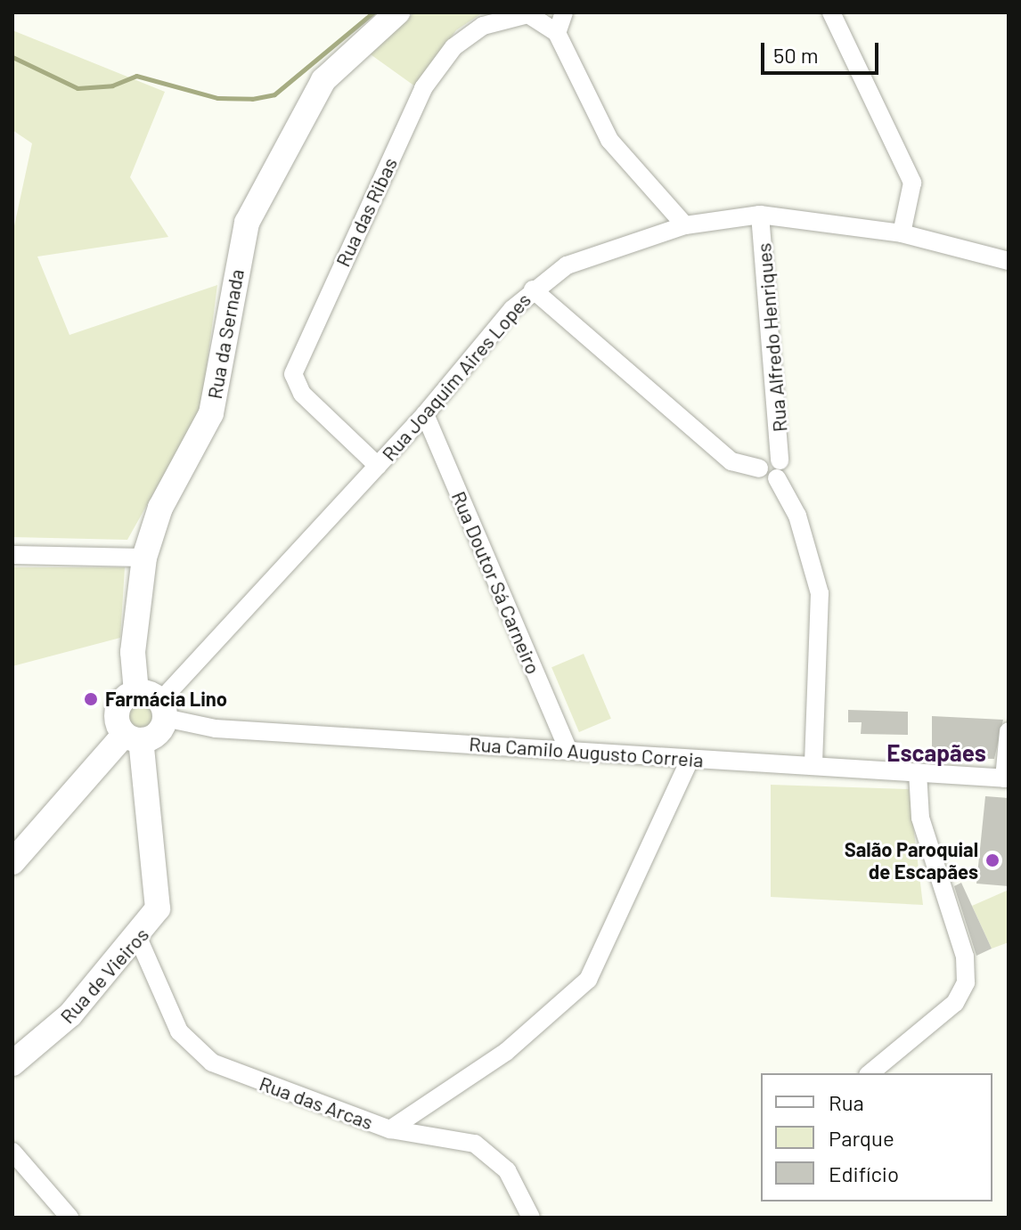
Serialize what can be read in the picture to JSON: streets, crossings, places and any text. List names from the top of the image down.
{
  "streets": {
    "street": [
      "Rua das Ribas",
      "Rua da Sernada",
      "Rua Alfredo Henriques",
      "Rua Joaquim Aires Lopes",
      "Rua Doutor Sá Carneiro",
      "Rua Camilo Augusto Correia",
      "Rua de Vieiros",
      "Rua das Arcas"
    ]
  },
  "crossings": [
    ["Rua das Ribas", "Rua Joaquim Aires Lopes"],
    ["Rua da Sernada", "Rua de Vieiros"],
    ["Rua Alfredo Henriques", "Rua Joaquim Aires Lopes"],
    ["Rua Alfredo Henriques", "Rua Camilo Augusto Correia"],
    ["Rua Joaquim Aires Lopes", "Rua Doutor Sá Carneiro"],
    ["Rua Joaquim Aires Lopes", "Rua Camilo Augusto Correia"],
    ["Rua Doutor Sá Carneiro", "Rua Camilo Augusto Correia"],
    ["Rua de Vieiros", "Rua das Arcas"]
  ],
  "districts": ["Escapães"],
  "places": ["Farmácia Lino", "Salão Paroquial de Escapães"],
  "legend": ["Rua", "Parque", "Edifício"],
  "scale_bar": "50 m"
}
